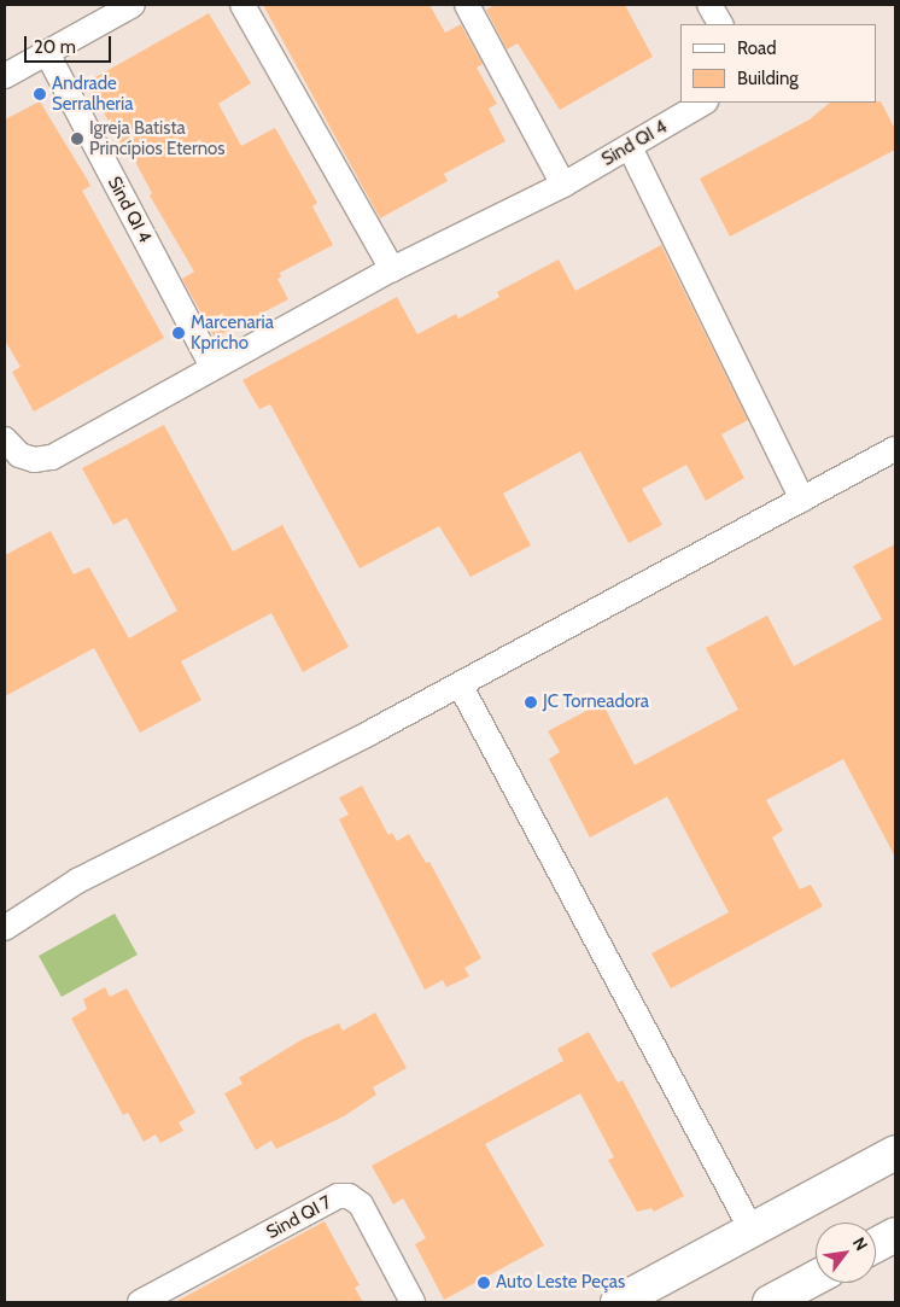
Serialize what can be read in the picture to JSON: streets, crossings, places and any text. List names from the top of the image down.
{
  "streets": {
    "street": ["Sind QI 4", "Sind QI 7"]
  },
  "places": [
    "Andrade Serralheria",
    "Igreja Batista Princípios Eternos",
    "Marcenaria Kpricho",
    "JC Torneadora",
    "Auto Leste Peças"
  ],
  "legend": ["Road", "Building"],
  "scale_bar": "20 m",
  "north": "top right"
}
